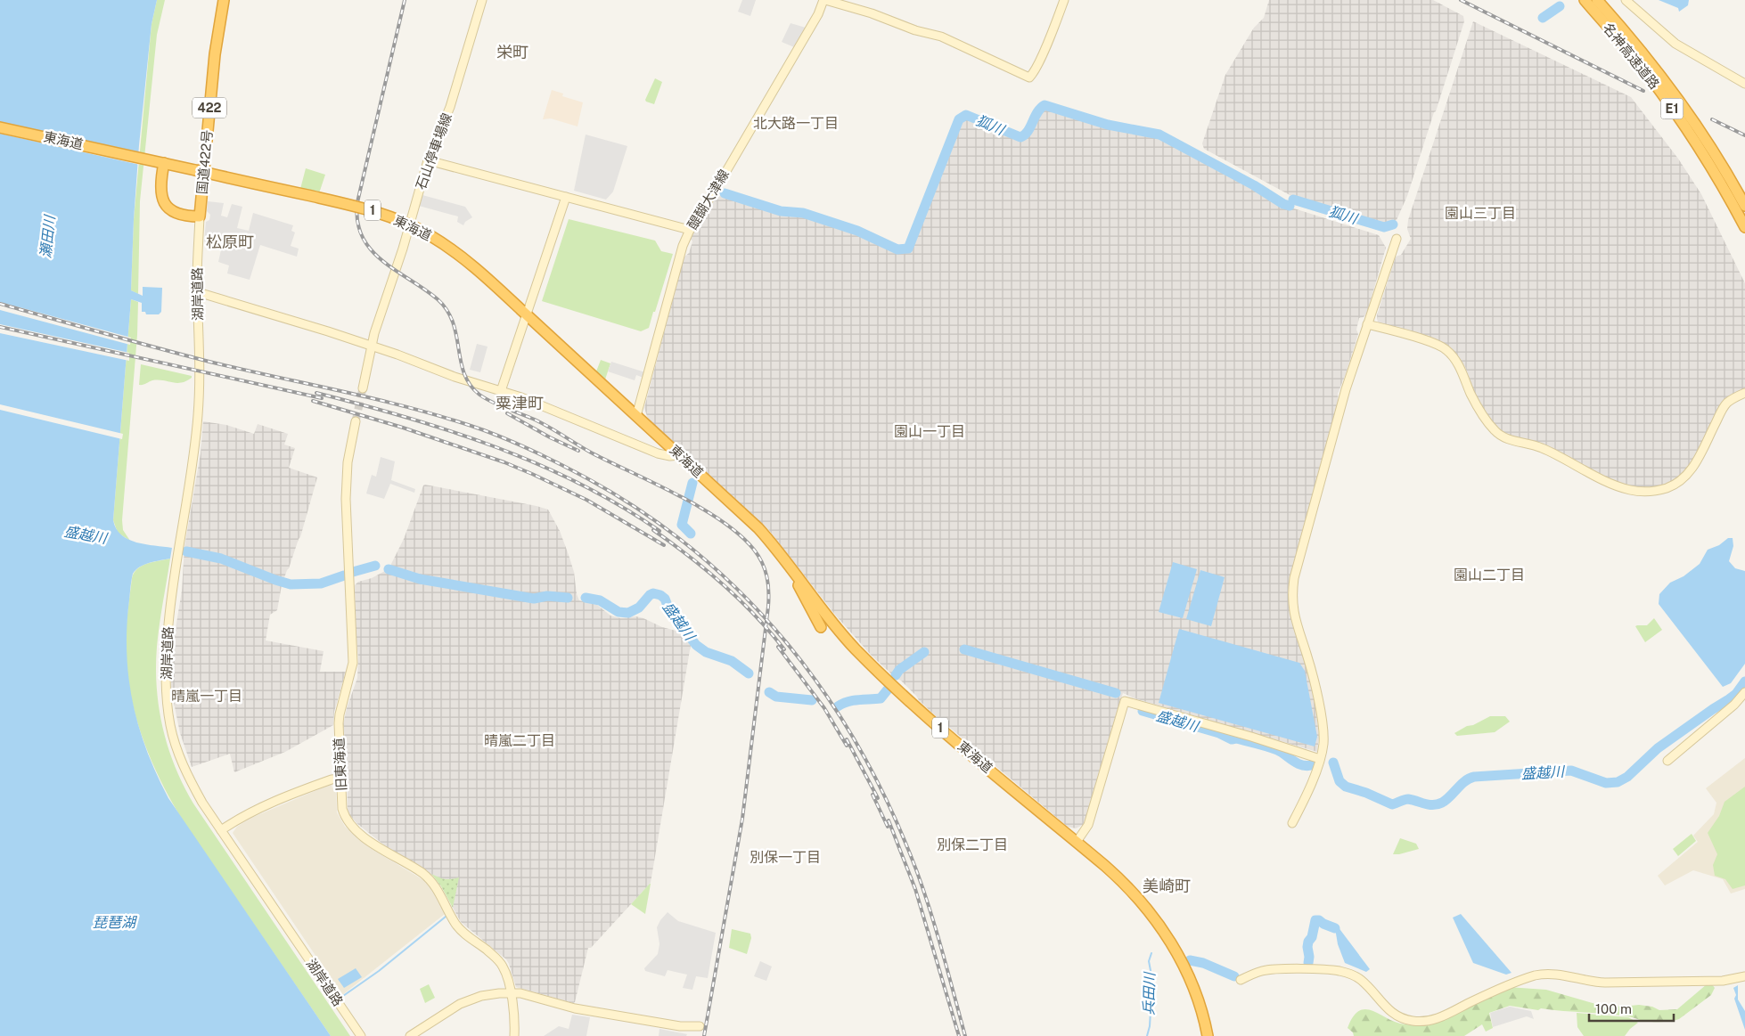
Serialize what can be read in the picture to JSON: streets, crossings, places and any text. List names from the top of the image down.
{
  "streets": {
    "highway": [
      "名神高速道路",
      "422",
      "E1",
      "東海道",
      "国道422号",
      "1"
    ],
    "street": [
      "石山停車場線",
      "醍醐大津線",
      "湖岸道路",
      "旧東海道"
    ]
  },
  "crossings": [
    ["東海道", "醍醐大津線"],
    ["国道422号", "湖岸道路"]
  ],
  "districts": [
    "栄町",
    "北大路一丁目",
    "園山三丁目",
    "松原町",
    "粟津町",
    "園山一丁目",
    "園山二丁目",
    "晴嵐一丁目",
    "晴嵐二丁目",
    "別保二丁目",
    "別保一丁目",
    "美崎町"
  ],
  "water": [
    "狐川",
    "瀬田川",
    "盛越川",
    "琵琶湖",
    "兵田川"
  ],
  "scale_bar": "100 m"
}
